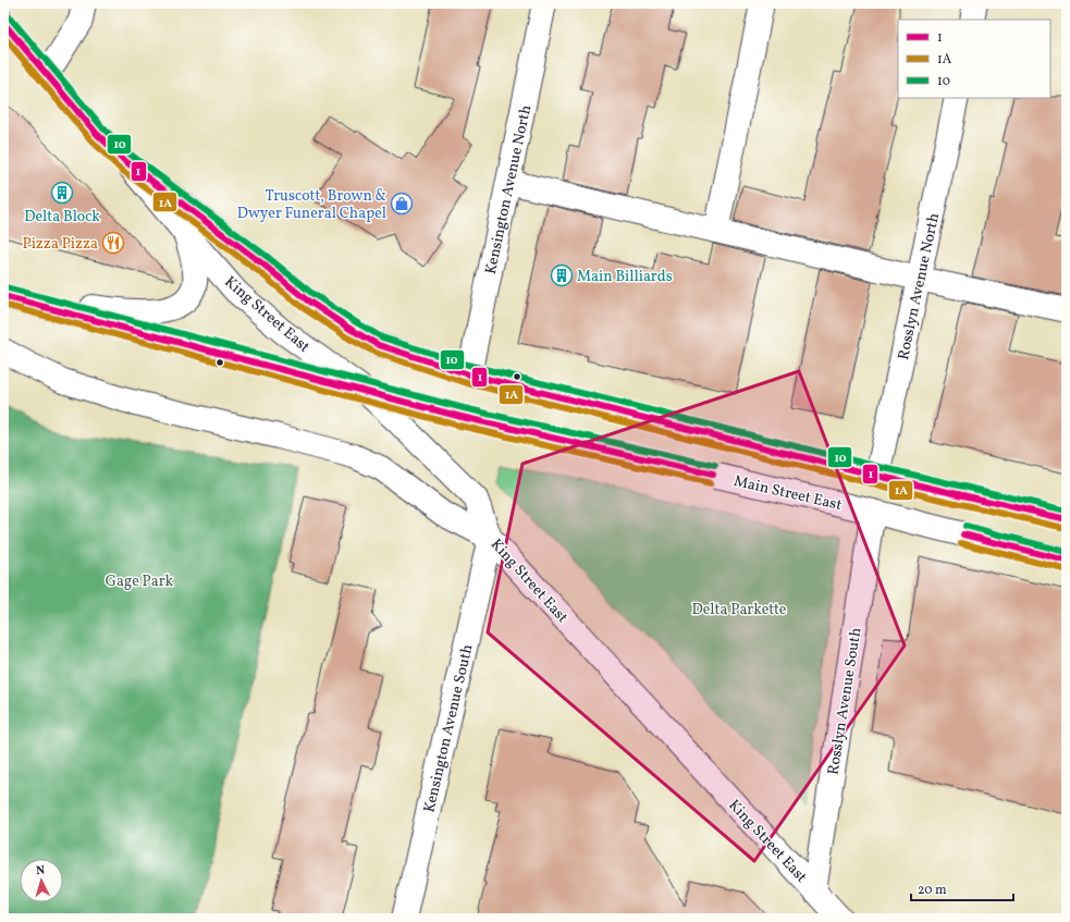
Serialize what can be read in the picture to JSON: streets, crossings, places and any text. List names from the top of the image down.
{
  "streets": {
    "main road": [
      "Kensington Avenue North",
      "Rosslyn Avenue North",
      "King Street East",
      "Main Street East",
      "Rosslyn Avenue South",
      "Kensington Avenue South"
    ]
  },
  "crossings": [
    ["King Street East", "Main Street East"],
    ["King Street East", "Rosslyn Avenue South"],
    ["King Street East", "Kensington Avenue South"],
    ["Main Street East", "Rosslyn Avenue South"]
  ],
  "parks": ["Gage Park", "Delta Parkette"],
  "places": {
    "building": ["Delta Block", "Main Billiards"],
    "shop": ["Truscott, Brown & Dwyer Funeral Chapel"],
    "restaurant": ["Pizza Pizza"]
  },
  "lines": ["transit line 10", "transit line 1", "transit line 1A"],
  "legend": ["1", "1A", "10"],
  "scale_bar": "20 m",
  "north": "top"
}
